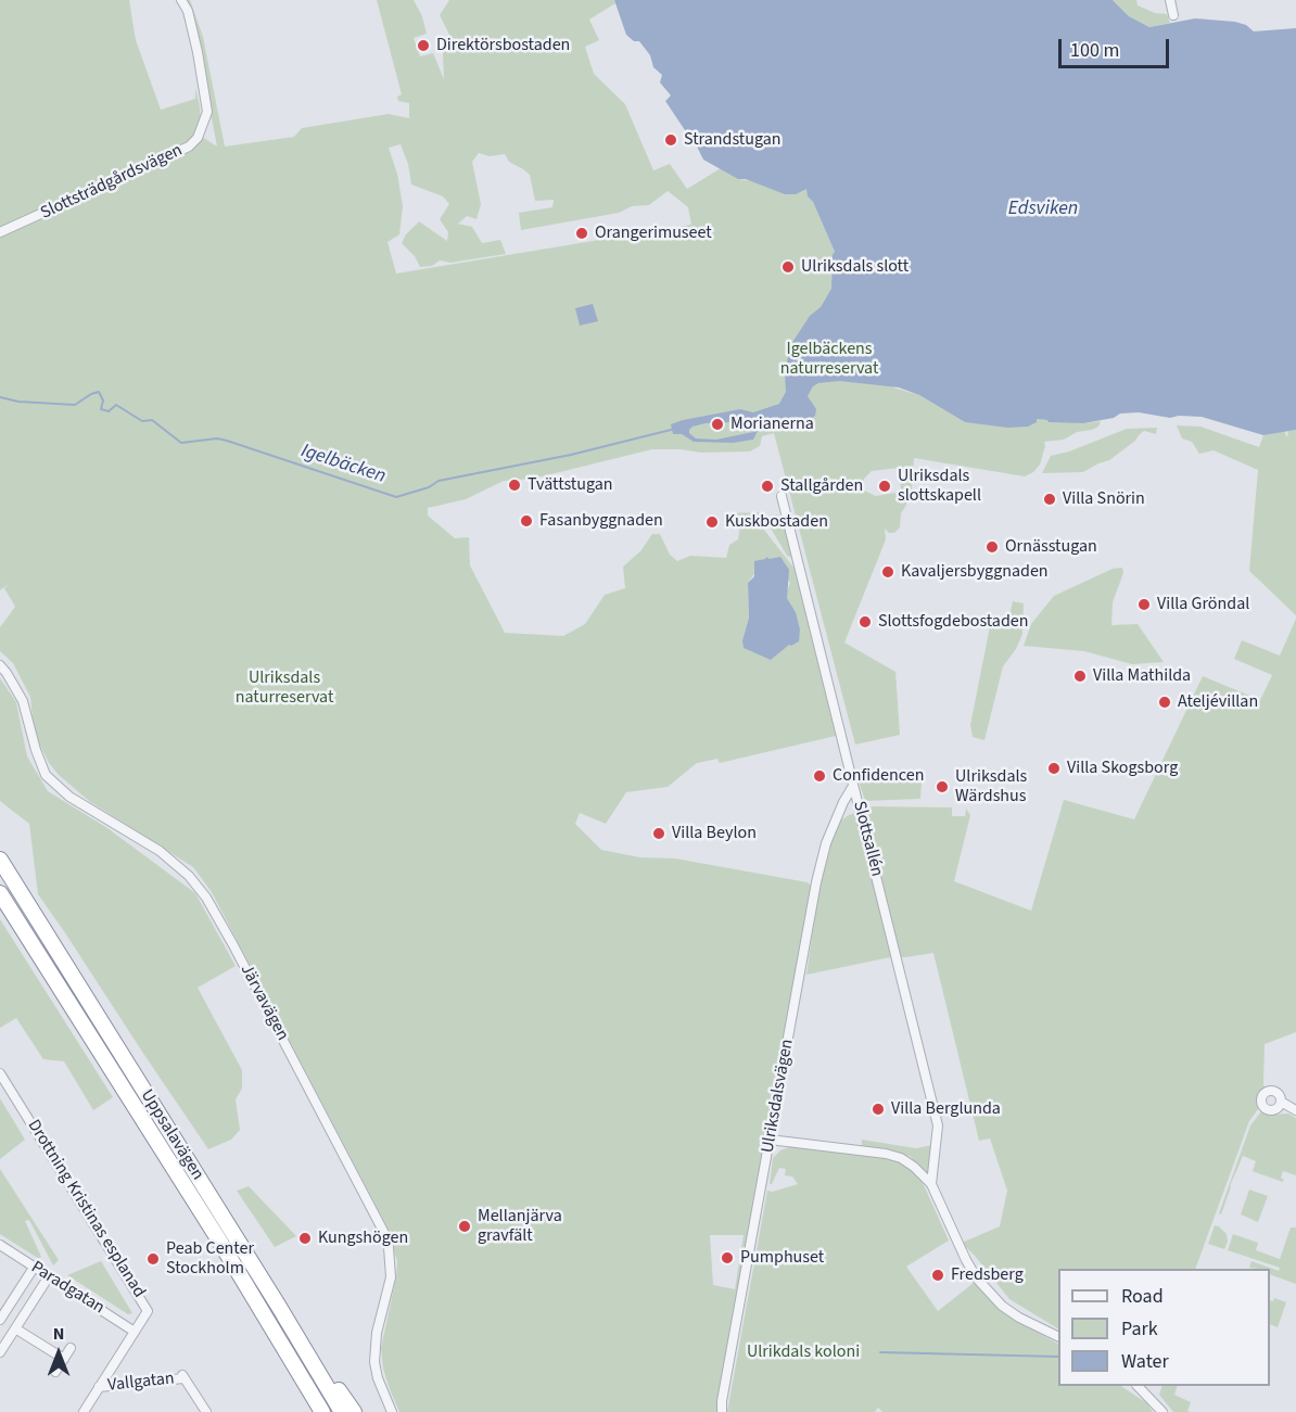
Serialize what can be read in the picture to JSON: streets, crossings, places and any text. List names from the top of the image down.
{
  "streets": {
    "highway": ["Uppsalavägen"],
    "street": [
      "Slottsträdgårdsvägen",
      "Slottsallén",
      "Järvavägen",
      "Ulriksdalsvägen",
      "Drottning Kristinas esplanad",
      "Paradgatan",
      "Vallgatan"
    ]
  },
  "crossings": [
    ["Slottsallén", "Ulriksdalsvägen"],
    ["Drottning Kristinas esplanad", "Paradgatan"],
    ["Drottning Kristinas esplanad", "Vallgatan"]
  ],
  "water": ["Edsviken", "Igelbäcken"],
  "parks": ["Igelbäckens naturreservat", "Ulriksdals naturreservat", "Ulrikdals koloni"],
  "places": [
    "Direktörsbostaden",
    "Strandstugan",
    "Orangerimuseet",
    "Ulriksdals slott",
    "Morianerna",
    "Tvättstugan",
    "Stallgården",
    "Ulriksdals slottskapell",
    "Villa Snörin",
    "Fasanbyggnaden",
    "Kuskbostaden",
    "Ornässtugan",
    "Kavaljersbyggnaden",
    "Villa Gröndal",
    "Slottsfogdebostaden",
    "Villa Mathilda",
    "Ateljévillan",
    "Villa Skogsborg",
    "Confidencen",
    "Ulriksdals Wärdshus",
    "Villa Beylon",
    "Villa Berglunda",
    "Mellanjärva gravfält",
    "Kungshögen",
    "Pumphuset",
    "Peab Center Stockholm",
    "Fredsberg"
  ],
  "legend": ["Road", "Park", "Water"],
  "scale_bar": "100 m",
  "north": "top"
}
